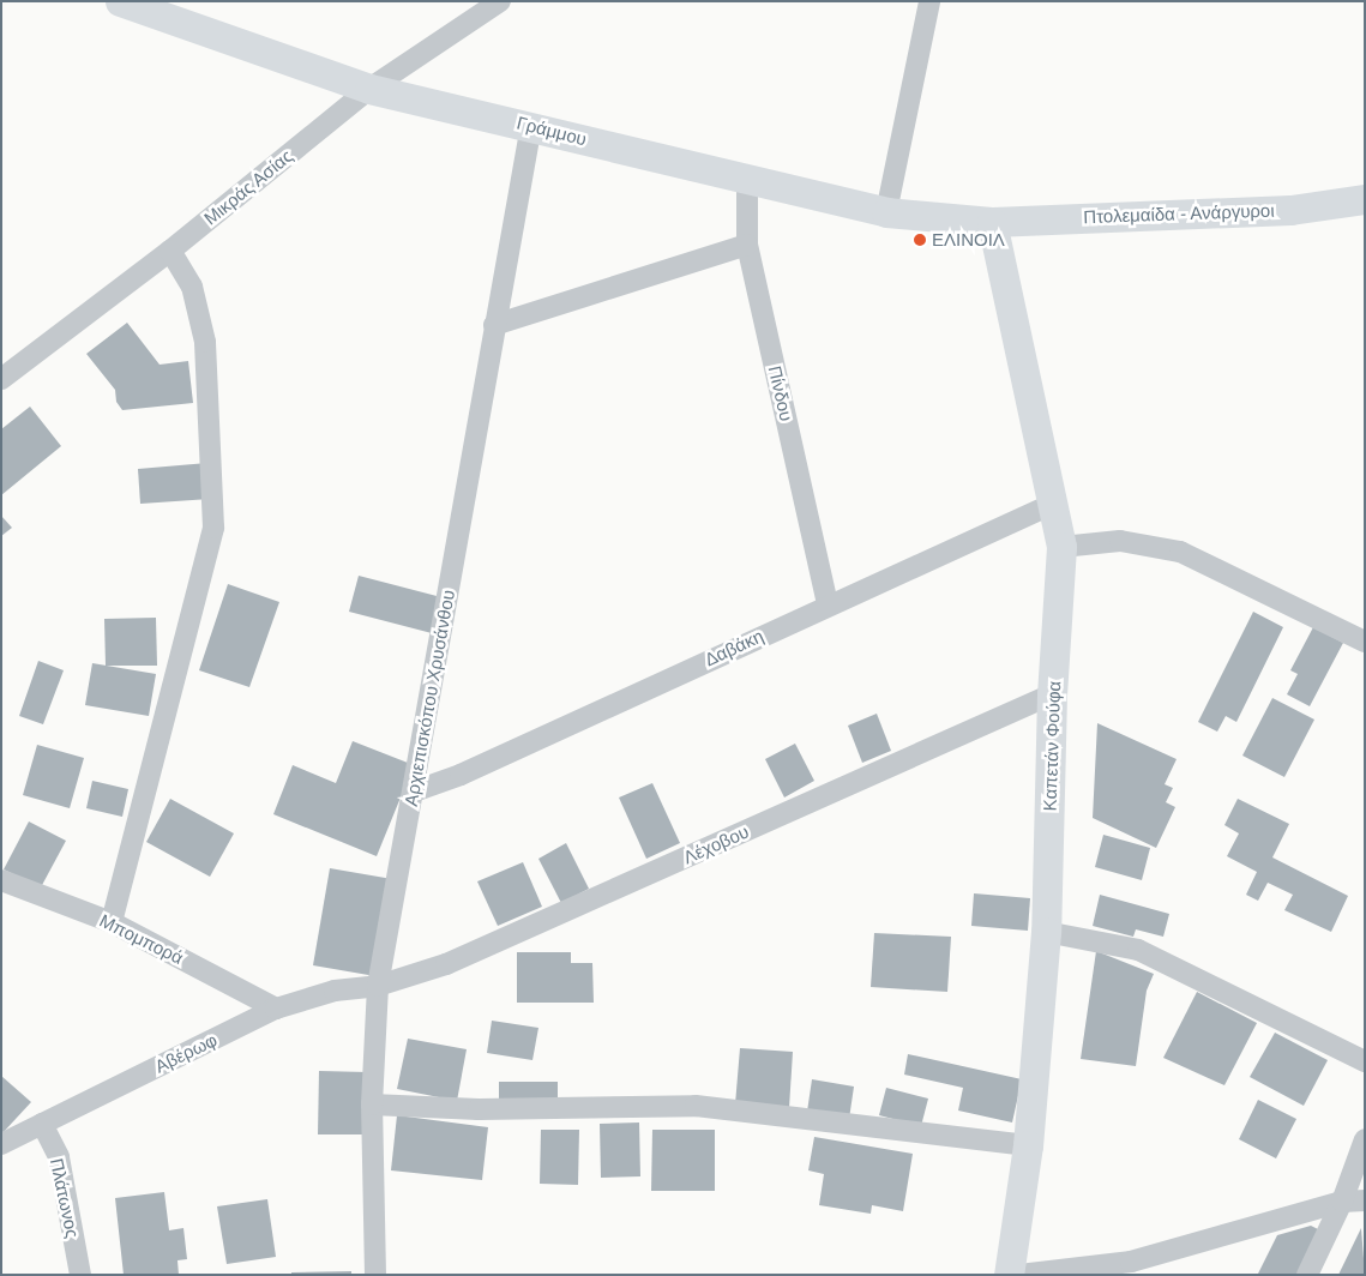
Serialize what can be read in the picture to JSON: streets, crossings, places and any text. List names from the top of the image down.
{
  "streets": {
    "street": [
      "Γράμμου",
      "Μικράς Ασίας",
      "Πτολεμαίδα - Ανάργυροι",
      "Πίνδου",
      "Δαβάκη",
      "Αρχιεπισκόπου Χρυσάνθου",
      "Καπετάν Φούφα",
      "Λέχοβου",
      "Μπομπορά",
      "Αβέρωφ",
      "Πλάτωνος"
    ]
  },
  "crossings": [
    ["Γράμμου", "Μικράς Ασίας"],
    ["Γράμμου", "Πτολεμαίδα - Ανάργυροι"],
    ["Γράμμου", "Πίνδου"],
    ["Γράμμου", "Αρχιεπισκόπου Χρυσάνθου"],
    ["Γράμμου", "Καπετάν Φούφα"],
    ["Πτολεμαίδα - Ανάργυροι", "Καπετάν Φούφα"],
    ["Πίνδου", "Δαβάκη"],
    ["Δαβάκη", "Αρχιεπισκόπου Χρυσάνθου"],
    ["Δαβάκη", "Καπετάν Φούφα"],
    ["Αρχιεπισκόπου Χρυσάνθου", "Λέχοβου"],
    ["Αρχιεπισκόπου Χρυσάνθου", "Αβέρωφ"],
    ["Καπετάν Φούφα", "Λέχοβου"],
    ["Λέχοβου", "Αβέρωφ"],
    ["Μπομπορά", "Αβέρωφ"],
    ["Αβέρωφ", "Πλάτωνος"]
  ],
  "places": ["ΕΛΙΝΟΙΛ"]
}
